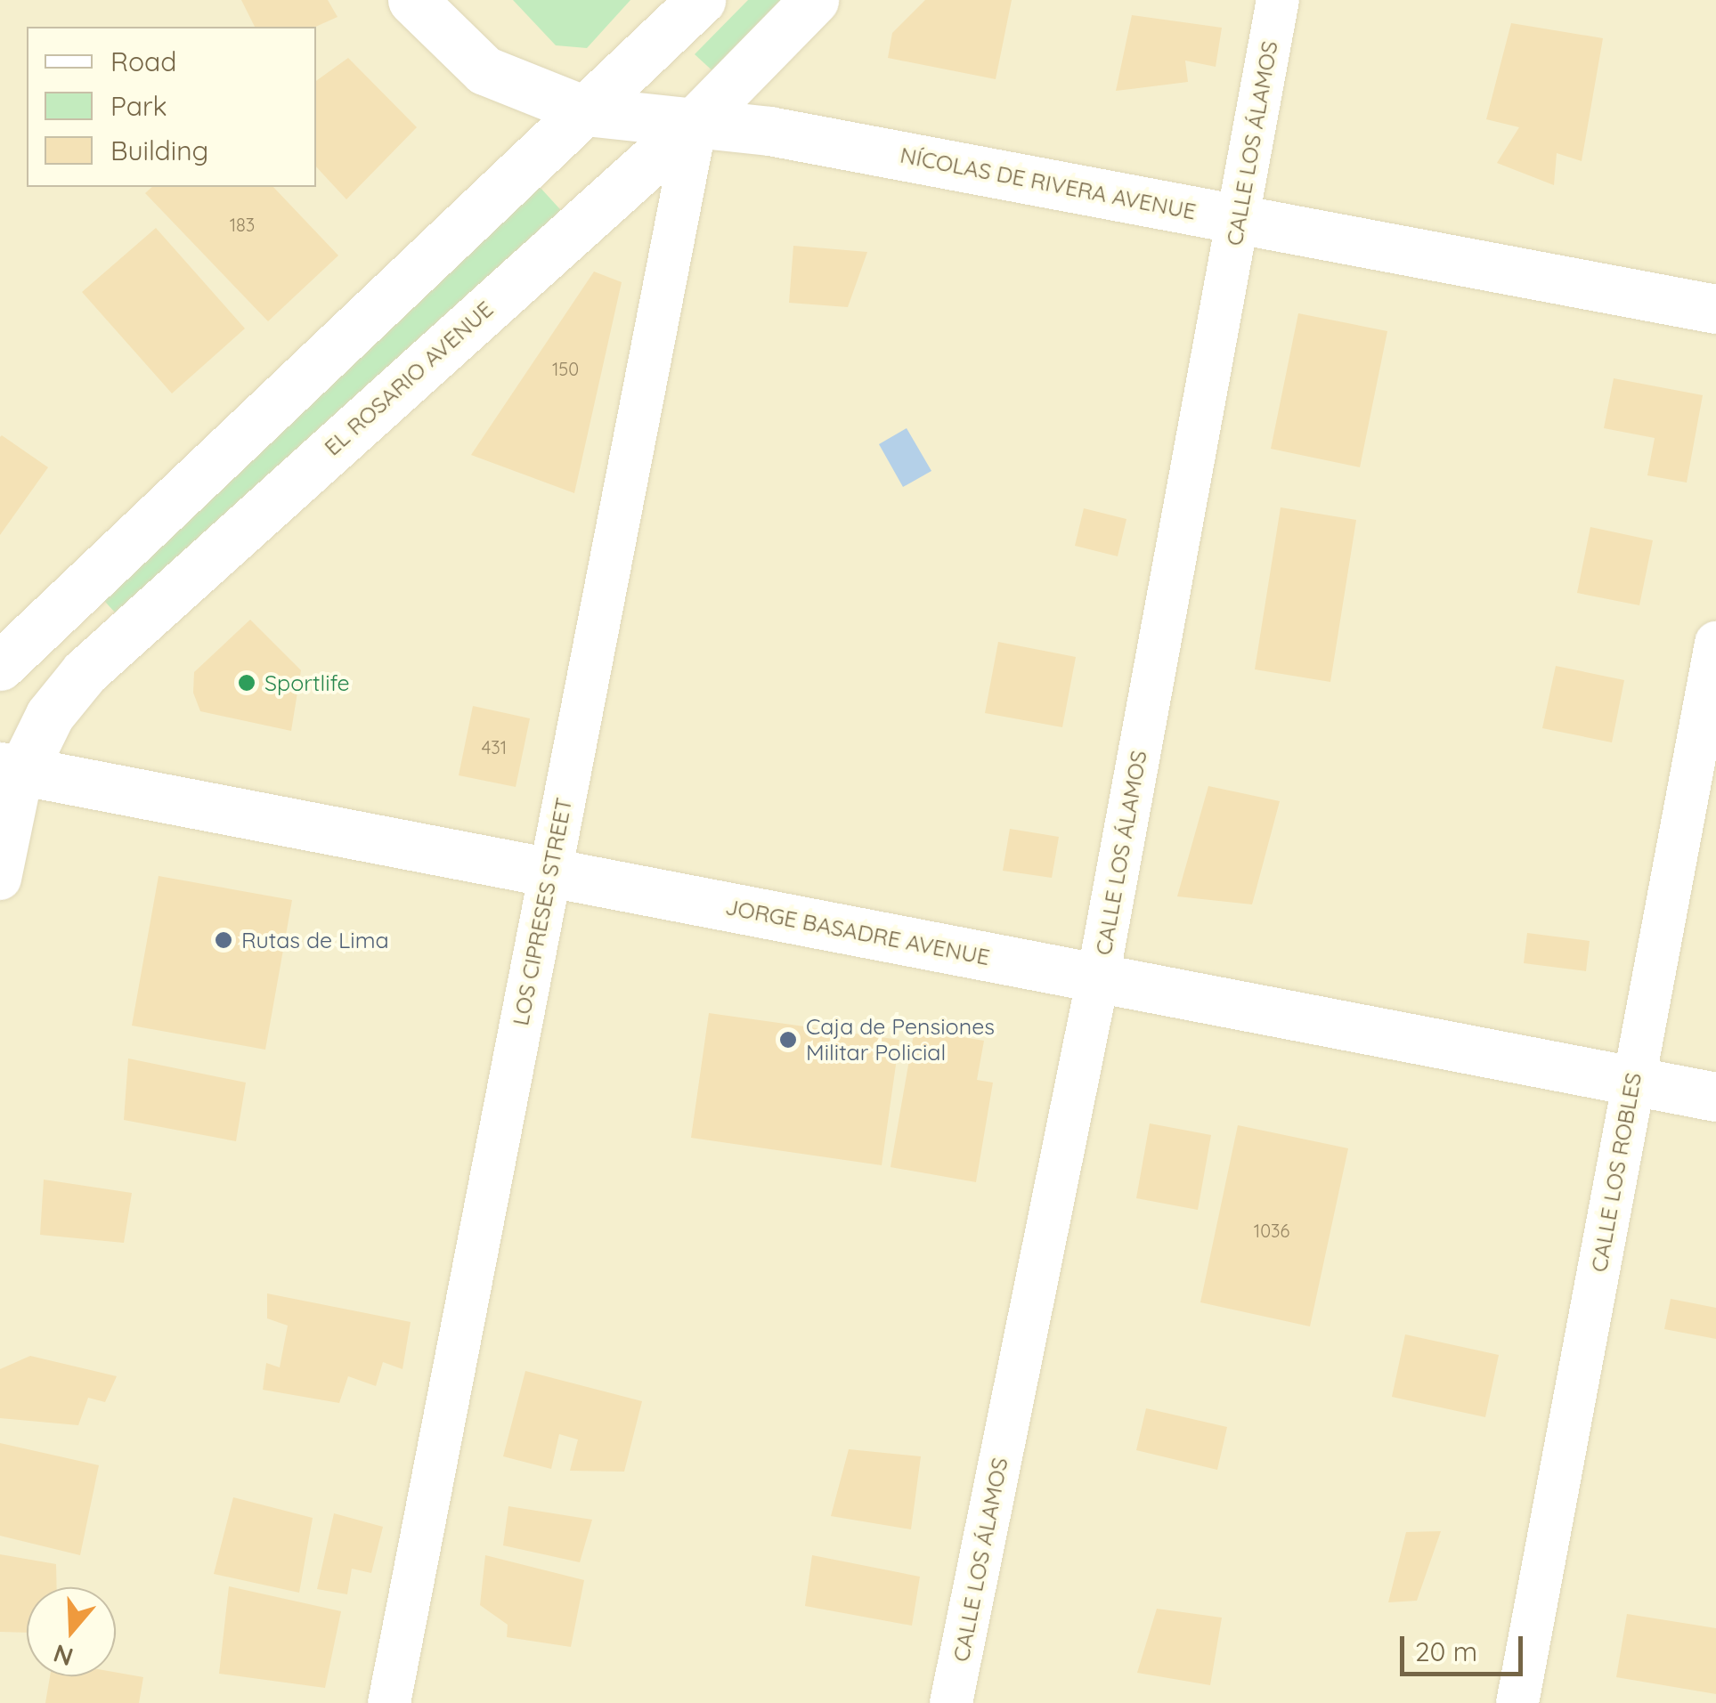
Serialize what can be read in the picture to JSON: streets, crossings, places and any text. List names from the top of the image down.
{
  "streets": {
    "street": [
      "CALLE LOS ÁLAMOS",
      "NÍCOLAS DE RIVERA AVENUE",
      "EL ROSARIO AVENUE",
      "LOS CIPRESES STREET",
      "JORGE BASADRE AVENUE",
      "CALLE LOS ROBLES"
    ]
  },
  "crossings": [
    ["CALLE LOS ÁLAMOS", "NÍCOLAS DE RIVERA AVENUE"],
    ["CALLE LOS ÁLAMOS", "JORGE BASADRE AVENUE"],
    ["NÍCOLAS DE RIVERA AVENUE", "EL ROSARIO AVENUE"],
    ["NÍCOLAS DE RIVERA AVENUE", "LOS CIPRESES STREET"],
    ["EL ROSARIO AVENUE", "LOS CIPRESES STREET"],
    ["EL ROSARIO AVENUE", "JORGE BASADRE AVENUE"],
    ["LOS CIPRESES STREET", "JORGE BASADRE AVENUE"],
    ["JORGE BASADRE AVENUE", "CALLE LOS ROBLES"]
  ],
  "places": ["Sportlife", "Rutas de Lima", "Caja de Pensiones Militar Policial"],
  "house_numbers": [
    "183",
    "150",
    "431",
    "1036"
  ],
  "legend": ["Road", "Park", "Building"],
  "scale_bar": "20 m",
  "north": "bottom"
}
